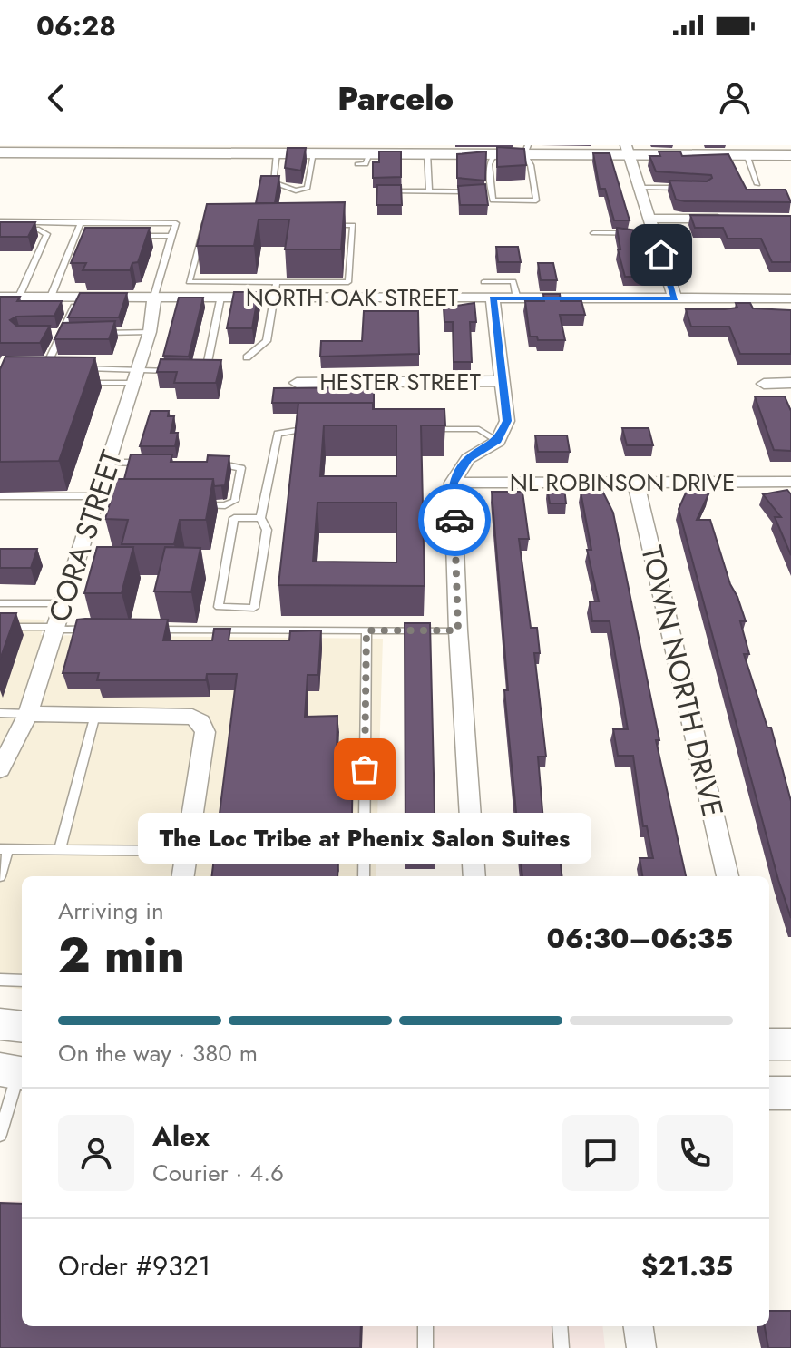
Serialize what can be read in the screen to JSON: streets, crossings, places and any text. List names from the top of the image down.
{
  "streets": {
    "street": [
      "NORTH OAK STREET",
      "HESTER STREET",
      "NL ROBINSON DRIVE",
      "CORA STREET",
      "TOWN NORTH DRIVE"
    ]
  },
  "crossings": [
    ["NORTH OAK STREET", "CORA STREET"],
    ["NL ROBINSON DRIVE", "TOWN NORTH DRIVE"]
  ],
  "places": ["The Loc Tribe at Phenix Salon Suites"],
  "page": {
    "status": "06:28",
    "header": "Parcelo",
    "bubble": "The Loc Tribe at Phenix Salon Suites",
    "heading": ["2 min", "Arriving in", "06:30–06:35"],
    "panel": [
      "Alex",
      "Courier · 4.6",
      "Order #9321",
      "$21.35"
    ],
    "bar": "On the way · 380 m"
  }
}
